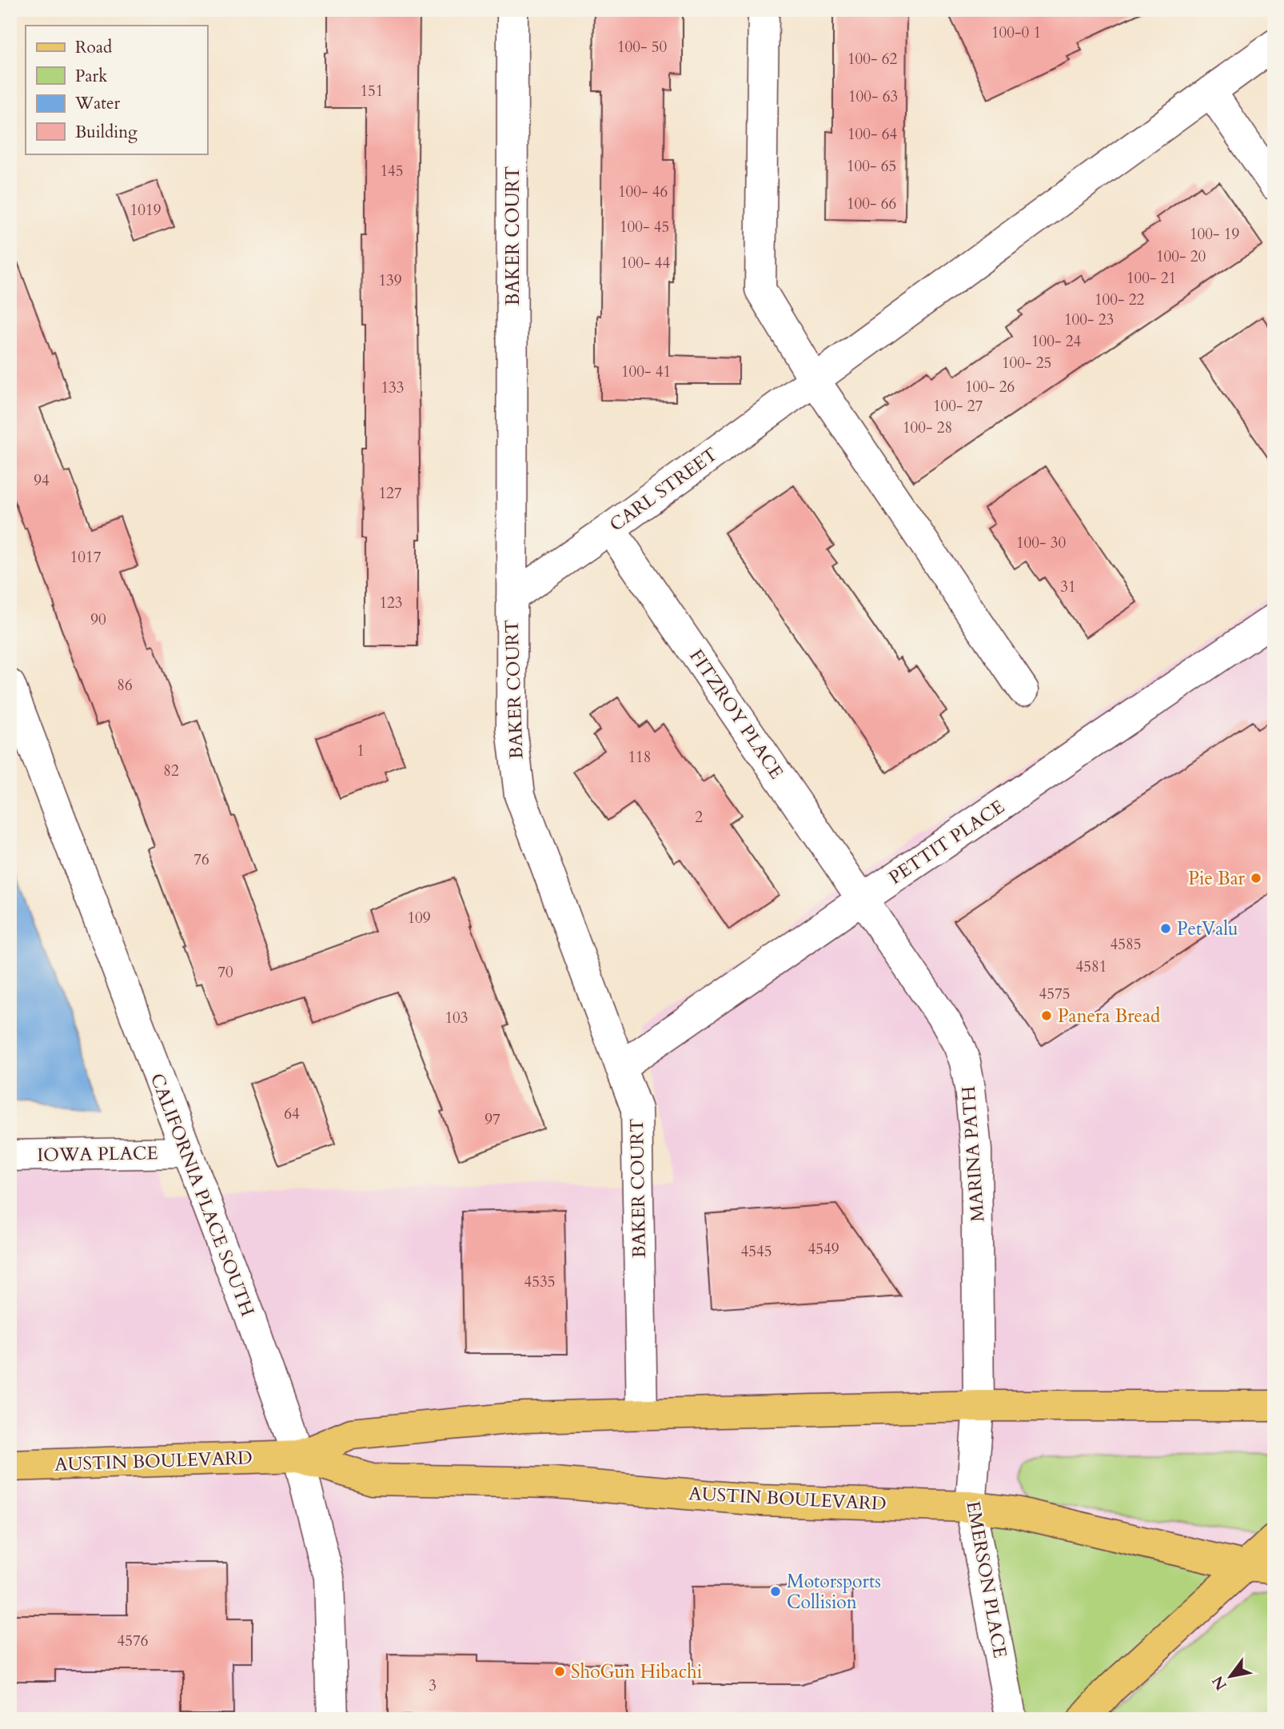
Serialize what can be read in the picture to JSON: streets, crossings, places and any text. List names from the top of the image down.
{
  "streets": {
    "main road": ["AUSTIN BOULEVARD"],
    "street": [
      "BAKER COURT",
      "CARL STREET",
      "FITZROY PLACE",
      "PETTIT PLACE",
      "IOWA PLACE",
      "MARINA PATH",
      "CALIFORNIA PLACE SOUTH",
      "EMERSON PLACE"
    ]
  },
  "crossings": [
    ["BAKER COURT", "CARL STREET"],
    ["BAKER COURT", "PETTIT PLACE"],
    ["BAKER COURT", "AUSTIN BOULEVARD"],
    ["CARL STREET", "FITZROY PLACE"],
    ["FITZROY PLACE", "PETTIT PLACE"],
    ["FITZROY PLACE", "MARINA PATH"],
    ["PETTIT PLACE", "MARINA PATH"],
    ["IOWA PLACE", "CALIFORNIA PLACE SOUTH"],
    ["MARINA PATH", "AUSTIN BOULEVARD"],
    ["MARINA PATH", "EMERSON PLACE"],
    ["CALIFORNIA PLACE SOUTH", "AUSTIN BOULEVARD"],
    ["AUSTIN BOULEVARD", "EMERSON PLACE"]
  ],
  "places": [
    "Pie Bar",
    "PetValu",
    "Panera Bread",
    "Motorsports Collision",
    "ShoGun Hibachi"
  ],
  "house_numbers": [
    "100-0 1",
    "100- 50",
    "100- 62",
    "151",
    "100- 63",
    "100- 64",
    "100- 65",
    "145",
    "100- 46",
    "100- 66",
    "1019",
    "100- 45",
    "100- 19",
    "100- 20",
    "100- 44",
    "100- 21",
    "139",
    "100- 22",
    "100- 23",
    "100- 24",
    "100- 25",
    "100- 41",
    "100- 26",
    "133",
    "100- 27",
    "100- 28",
    "94",
    "127",
    "100- 30",
    "1017",
    "31",
    "123",
    "90",
    "86",
    "1",
    "118",
    "82",
    "2",
    "76",
    "109",
    "4585",
    "4581",
    "70",
    "4575",
    "103",
    "64",
    "97",
    "4549",
    "4545",
    "4535",
    "4576",
    "3"
  ],
  "legend": [
    "Road",
    "Park",
    "Water",
    "Building"
  ],
  "north": "bottom left"
}
